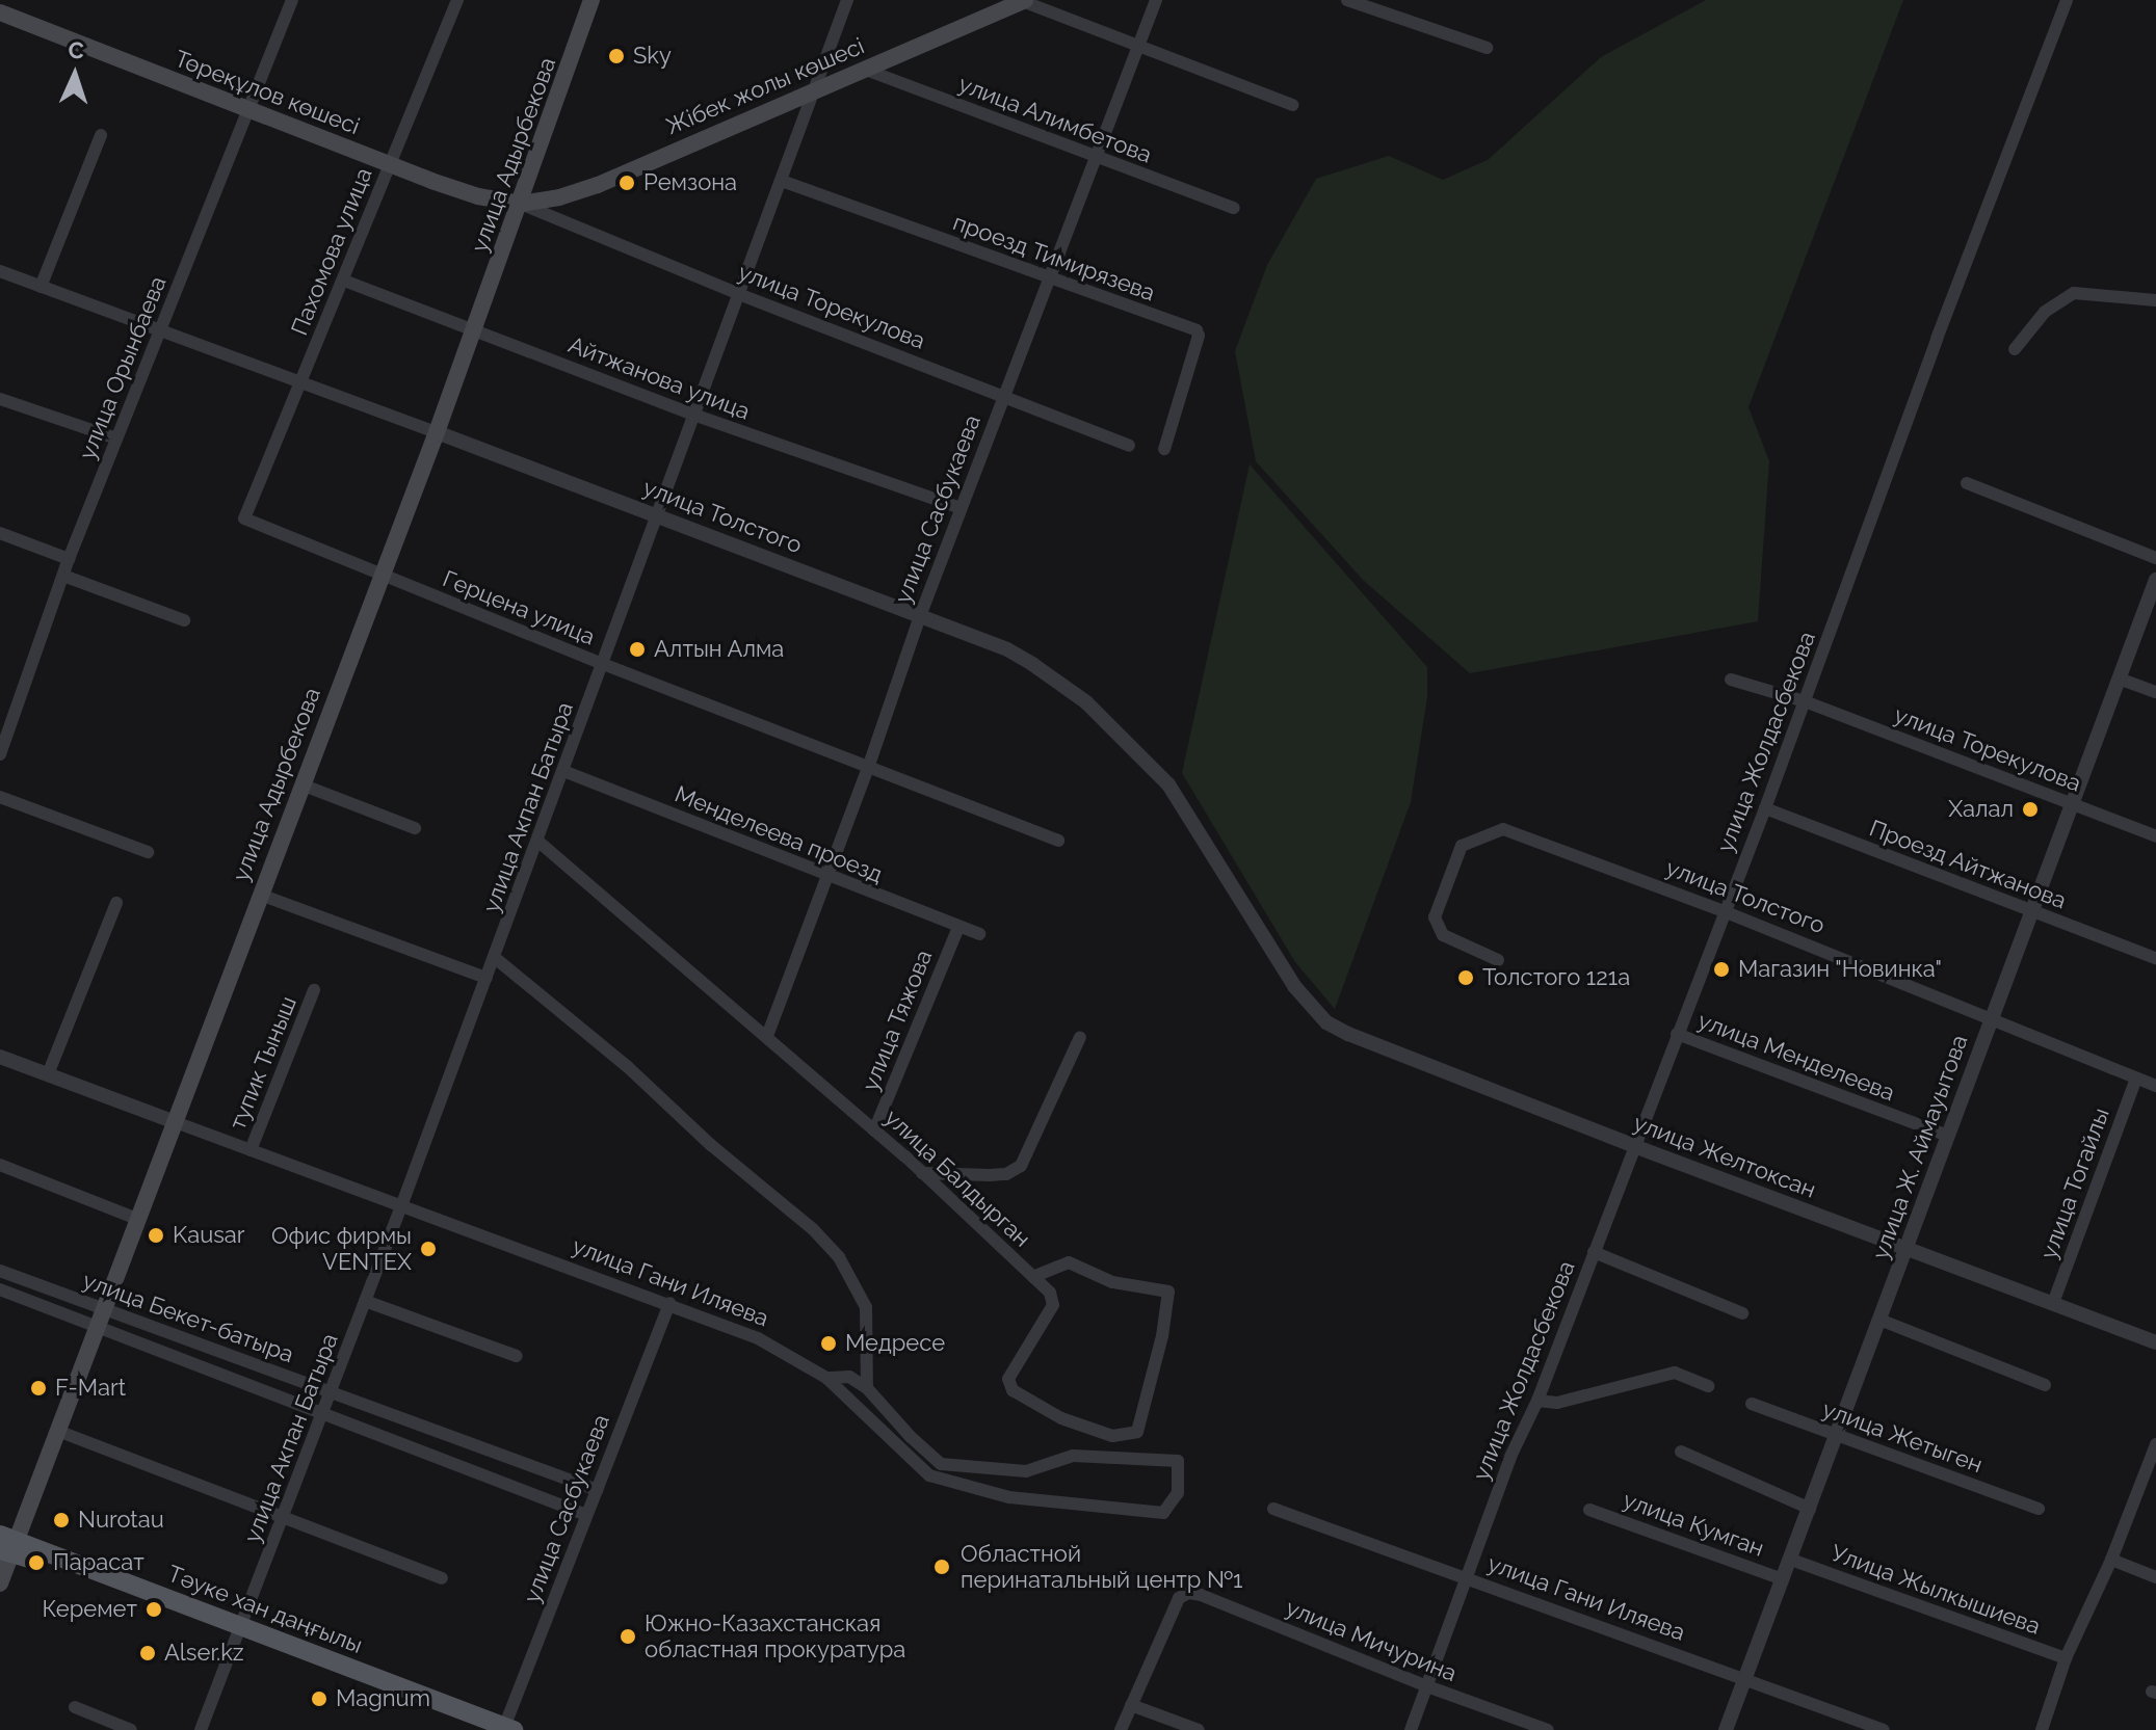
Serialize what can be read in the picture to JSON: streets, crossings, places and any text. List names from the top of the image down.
{
  "streets": {
    "main road": [
      "Жібек жолы көшесі",
      "Төреқұлов көшесі",
      "улица Адырбекова",
      "Тәуке хан даңғылы"
    ],
    "street": [
      "улица Алимбетова",
      "Пахомова улица",
      "проезд Тимирязева",
      "улица Торекулова",
      "улица Орынбаева",
      "Айтжанова улица",
      "улица Сасбукаева",
      "улица Толстого",
      "Герцена улица",
      "улица Жолдасбекова",
      "улица Акпан Батыра",
      "Менделеева проезд",
      "Проезд Айтжанова",
      "улица Тяжова",
      "улица Менделеева",
      "тупик Тыныш",
      "улица Ж. Аймауытова",
      "улица Желтоксан",
      "улица Балдырган",
      "улица Тогайлы",
      "улица Гани Иляева",
      "улица Бекет-батыра",
      "улица Жетыген",
      "улица Кумган",
      "Улица Жылкышиева",
      "улица Мичурина"
    ]
  },
  "crossings": [
    ["Жібек жолы көшесі", "Төреқұлов көшесі"],
    ["Жібек жолы көшесі", "улица Алимбетова"],
    ["Жібек жолы көшесі", "улица Адырбекова"],
    ["Жібек жолы көшесі", "улица Торекулова"],
    ["Жібек жолы көшесі", "улица Акпан Батыра"],
    ["Төреқұлов көшесі", "улица Адырбекова"],
    ["Төреқұлов көшесі", "Пахомова улица"],
    ["Төреқұлов көшесі", "улица Торекулова"],
    ["Төреқұлов көшесі", "улица Орынбаева"],
    ["улица Алимбетова", "улица Сасбукаева"],
    ["улица Адырбекова", "улица Торекулова"],
    ["улица Адырбекова", "Айтжанова улица"],
    ["улица Адырбекова", "улица Толстого"],
    ["улица Адырбекова", "Герцена улица"],
    ["улица Адырбекова", "улица Гани Иляева"],
    ["улица Адырбекова", "улица Бекет-батыра"],
    ["улица Адырбекова", "Тәуке хан даңғылы"],
    ["Пахомова улица", "Айтжанова улица"],
    ["Пахомова улица", "улица Толстого"],
    ["Пахомова улица", "Герцена улица"],
    ["проезд Тимирязева", "улица Сасбукаева"],
    ["проезд Тимирязева", "улица Акпан Батыра"],
    ["улица Торекулова", "улица Сасбукаева"],
    ["улица Торекулова", "улица Жолдасбекова"],
    ["улица Торекулова", "улица Акпан Батыра"],
    ["улица Торекулова", "улица Ж. Аймауытова"],
    ["улица Орынбаева", "улица Толстого"],
    ["Айтжанова улица", "улица Сасбукаева"],
    ["Айтжанова улица", "улица Акпан Батыра"],
    ["улица Сасбукаева", "улица Толстого"],
    ["улица Сасбукаева", "Герцена улица"],
    ["улица Сасбукаева", "Менделеева проезд"],
    ["улица Сасбукаева", "улица Балдырган"],
    ["улица Сасбукаева", "улица Гани Иляева"],
    ["улица Сасбукаева", "улица Бекет-батыра"],
    ["улица Сасбукаева", "Тәуке хан даңғылы"],
    ["улица Толстого", "улица Жолдасбекова"],
    ["улица Толстого", "улица Акпан Батыра"],
    ["улица Толстого", "улица Ж. Аймауытова"],
    ["улица Толстого", "улица Желтоксан"],
    ["улица Толстого", "улица Тогайлы"],
    ["Герцена улица", "улица Акпан Батыра"],
    ["улица Жолдасбекова", "Проезд Айтжанова"],
    ["улица Жолдасбекова", "улица Менделеева"],
    ["улица Жолдасбекова", "улица Желтоксан"],
    ["улица Жолдасбекова", "улица Гани Иляева"],
    ["улица Жолдасбекова", "улица Мичурина"],
    ["улица Акпан Батыра", "Менделеева проезд"],
    ["улица Акпан Батыра", "улица Балдырган"],
    ["улица Акпан Батыра", "улица Гани Иляева"],
    ["улица Акпан Батыра", "улица Бекет-батыра"],
    ["улица Акпан Батыра", "Тәуке хан даңғылы"],
    ["Менделеева проезд", "улица Тяжова"],
    ["Проезд Айтжанова", "улица Ж. Аймауытова"],
    ["улица Тяжова", "улица Балдырган"],
    ["улица Менделеева", "улица Ж. Аймауытова"],
    ["тупик Тыныш", "улица Гани Иляева"],
    ["улица Ж. Аймауытова", "улица Желтоксан"],
    ["улица Ж. Аймауытова", "улица Гани Иляева"],
    ["улица Ж. Аймауытова", "улица Жетыген"],
    ["улица Ж. Аймауытова", "улица Кумган"],
    ["улица Ж. Аймауытова", "Улица Жылкышиева"],
    ["улица Желтоксан", "улица Тогайлы"]
  ],
  "places": [
    "Sky",
    "Ремзона",
    "Алтын Алма",
    "Халал",
    "Магазин \"Новинка\"",
    "Толстого 121а",
    "Kausar",
    "Офис фирмы VENTEX",
    "Медресе",
    "F-Mart",
    "Nurotau",
    "Парасат",
    "Областной перинатальный центр №1",
    "Керемет",
    "Южно-Казахстанская областная прокуратура",
    "Alser.kz",
    "Magnum"
  ],
  "north": "top"
}
